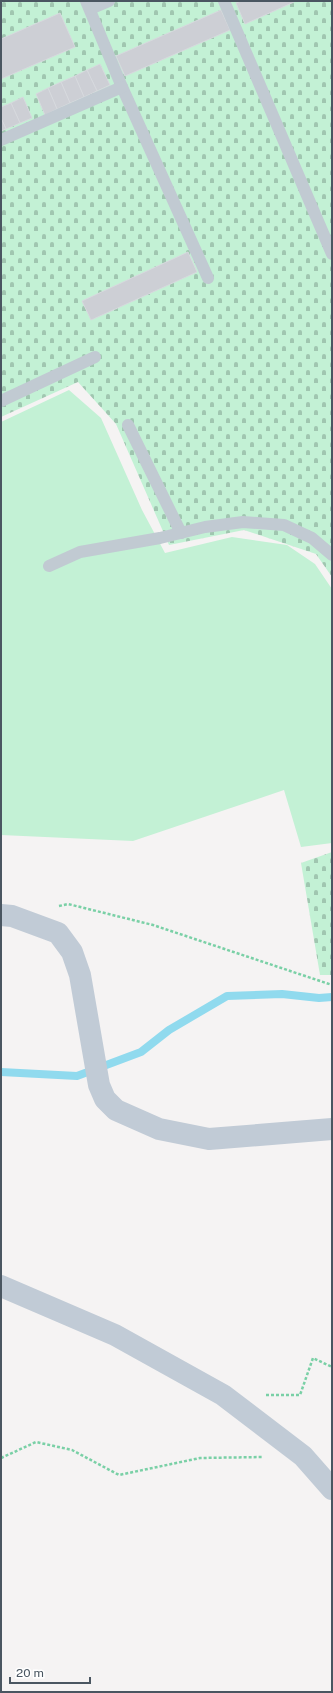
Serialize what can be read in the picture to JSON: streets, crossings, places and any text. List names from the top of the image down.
{
  "scale_bar": "20 m"
}
